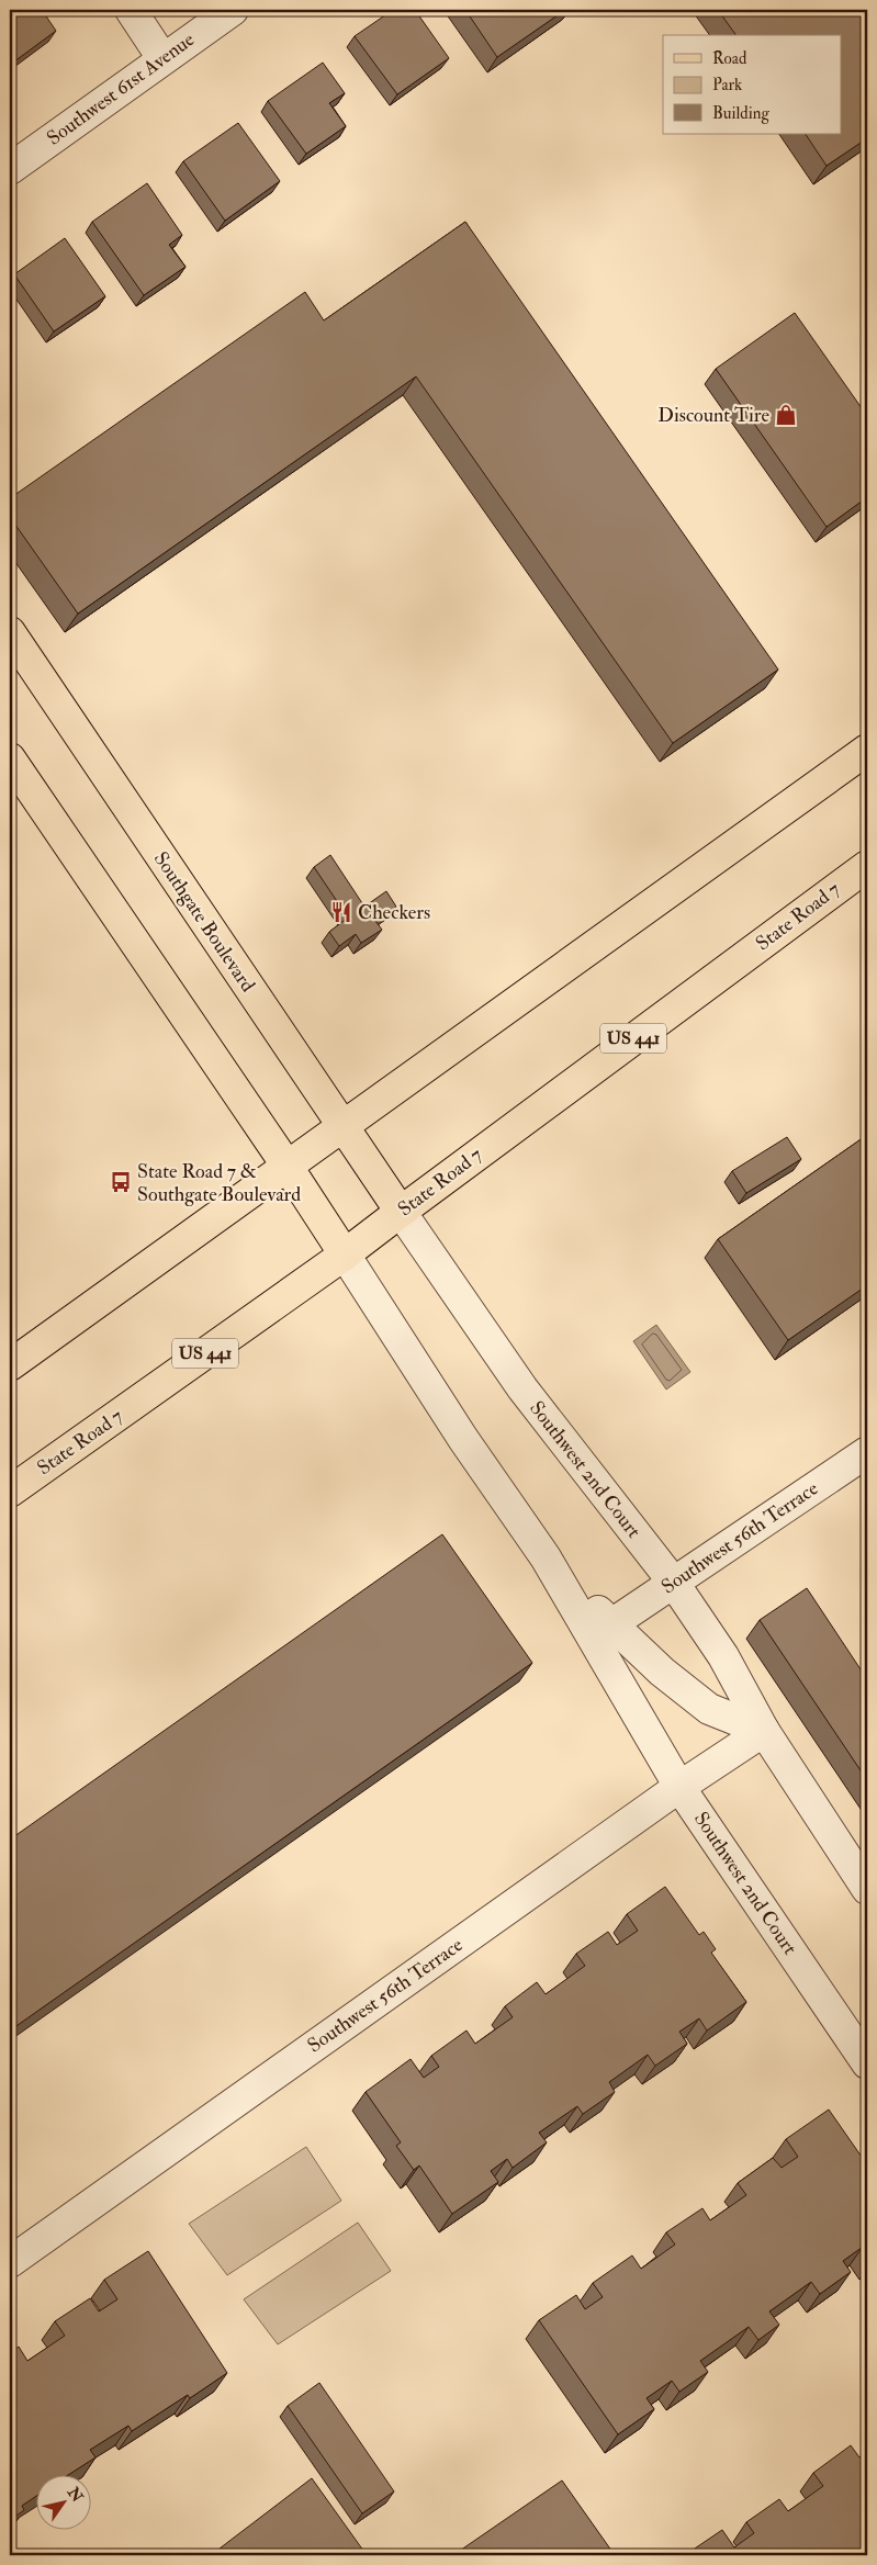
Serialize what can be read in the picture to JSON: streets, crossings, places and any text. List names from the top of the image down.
{
  "streets": {
    "main road": ["State Road 7", "Southgate Boulevard", "US 441"],
    "street": ["Southwest 61st Avenue", "Southwest 2nd Court", "Southwest 56th Terrace"]
  },
  "crossings": [
    ["State Road 7", "Southgate Boulevard"],
    ["State Road 7", "Southwest 2nd Court"],
    ["Southgate Boulevard", "Southwest 2nd Court"],
    ["Southwest 2nd Court", "Southwest 56th Terrace"]
  ],
  "places": {
    "shop": ["Discount Tire"],
    "restaurant": ["Checkers"],
    "bus stop": ["State Road 7 & Southgate Boulevard"]
  },
  "legend": ["Road", "Park", "Building"],
  "north": "top right"
}
